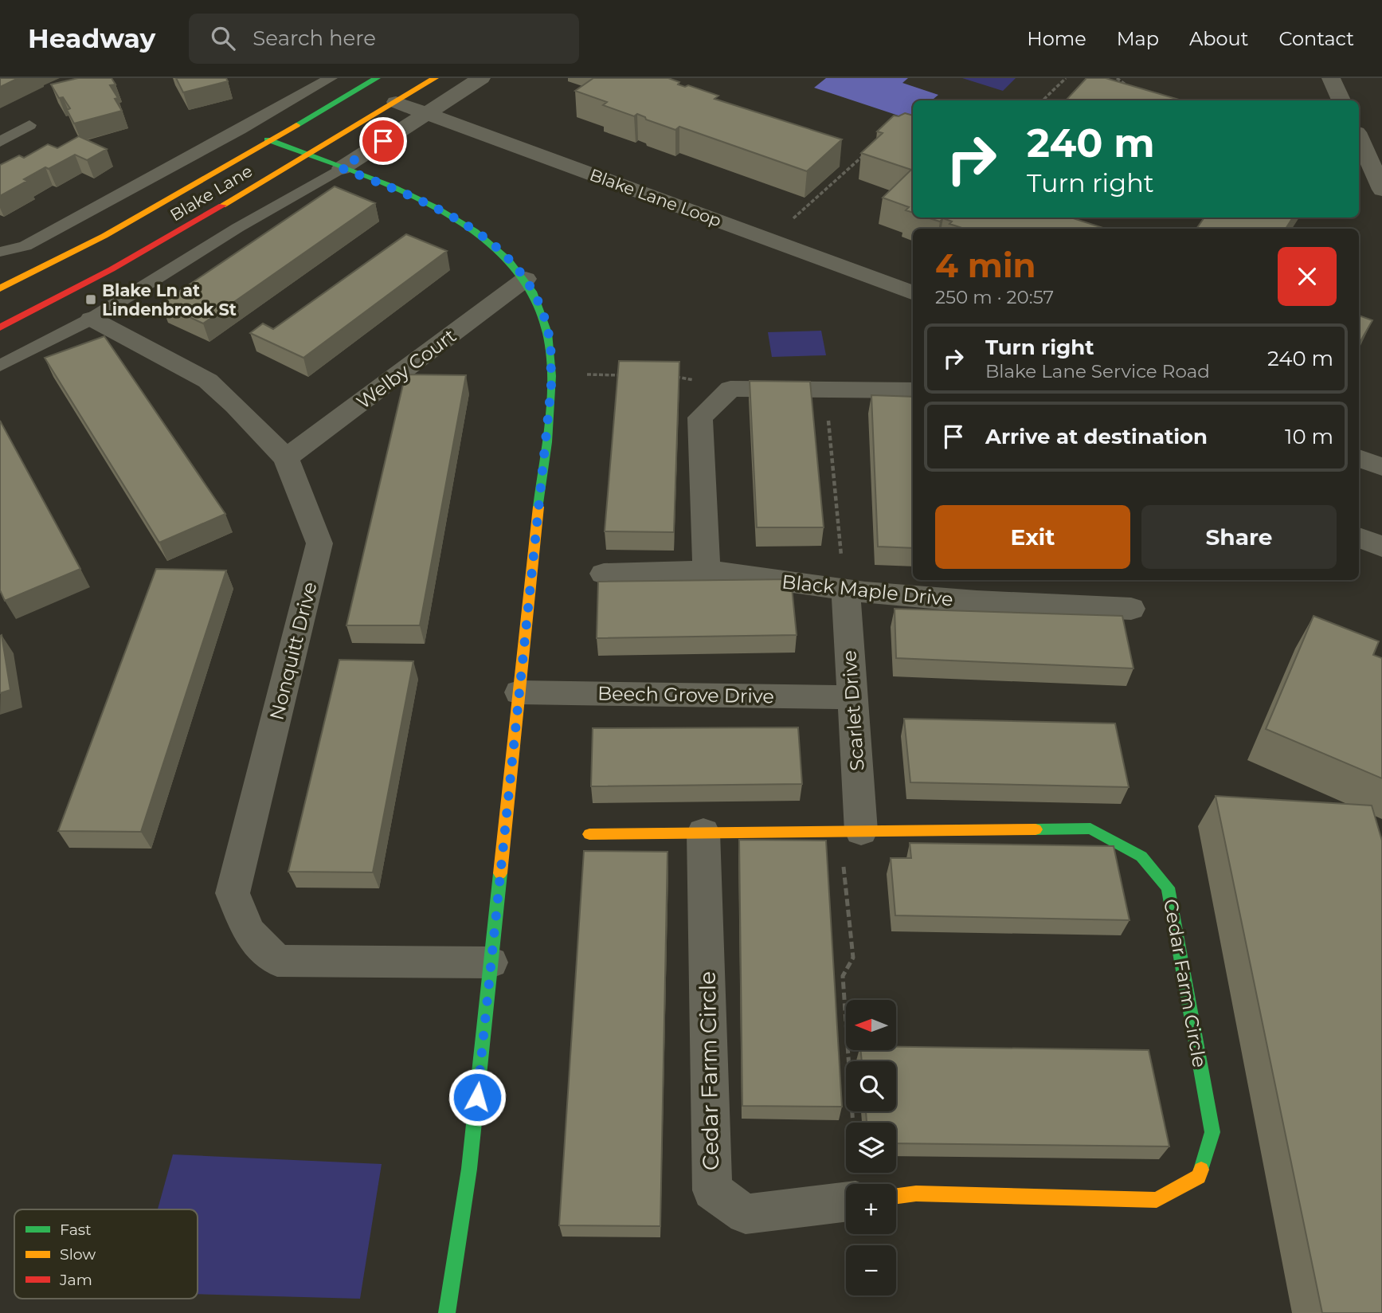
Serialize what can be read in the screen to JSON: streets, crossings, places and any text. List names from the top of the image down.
{
  "streets": {
    "street": [
      "Blake Lane",
      "Blake Lane Loop",
      "Welby Court",
      "Black Maple Drive",
      "Nonquitt Drive",
      "Beech Grove Drive",
      "Scarlet Drive",
      "Cedar Farm Circle"
    ]
  },
  "crossings": [
    ["Blake Lane", "Blake Lane Loop"],
    ["Welby Court", "Nonquitt Drive"],
    ["Black Maple Drive", "Scarlet Drive"],
    ["Beech Grove Drive", "Scarlet Drive"],
    ["Scarlet Drive", "Cedar Farm Circle"]
  ],
  "places": {
    "transit": ["Blake Ln at Lindenbrook St"]
  },
  "legend": ["Fast", "Slow", "Jam"],
  "north": "left",
  "page": {
    "header": "Headway",
    "search": "Search here",
    "nav": [
      "Home",
      "Map",
      "About",
      "Contact"
    ],
    "turn": ["240 m", "Turn right"],
    "heading": ["4 min", "250 m · 20:57"],
    "list": [
      {
        "name": "Turn right",
        "note": "Blake Lane Service Road",
        "value": "240 m"
      },
      {
        "name": "Arrive at destination",
        "value": "10 m"
      }
    ],
    "buttons": ["Exit", "Share"],
    "map_buttons": ["+", "−"]
  }
}
